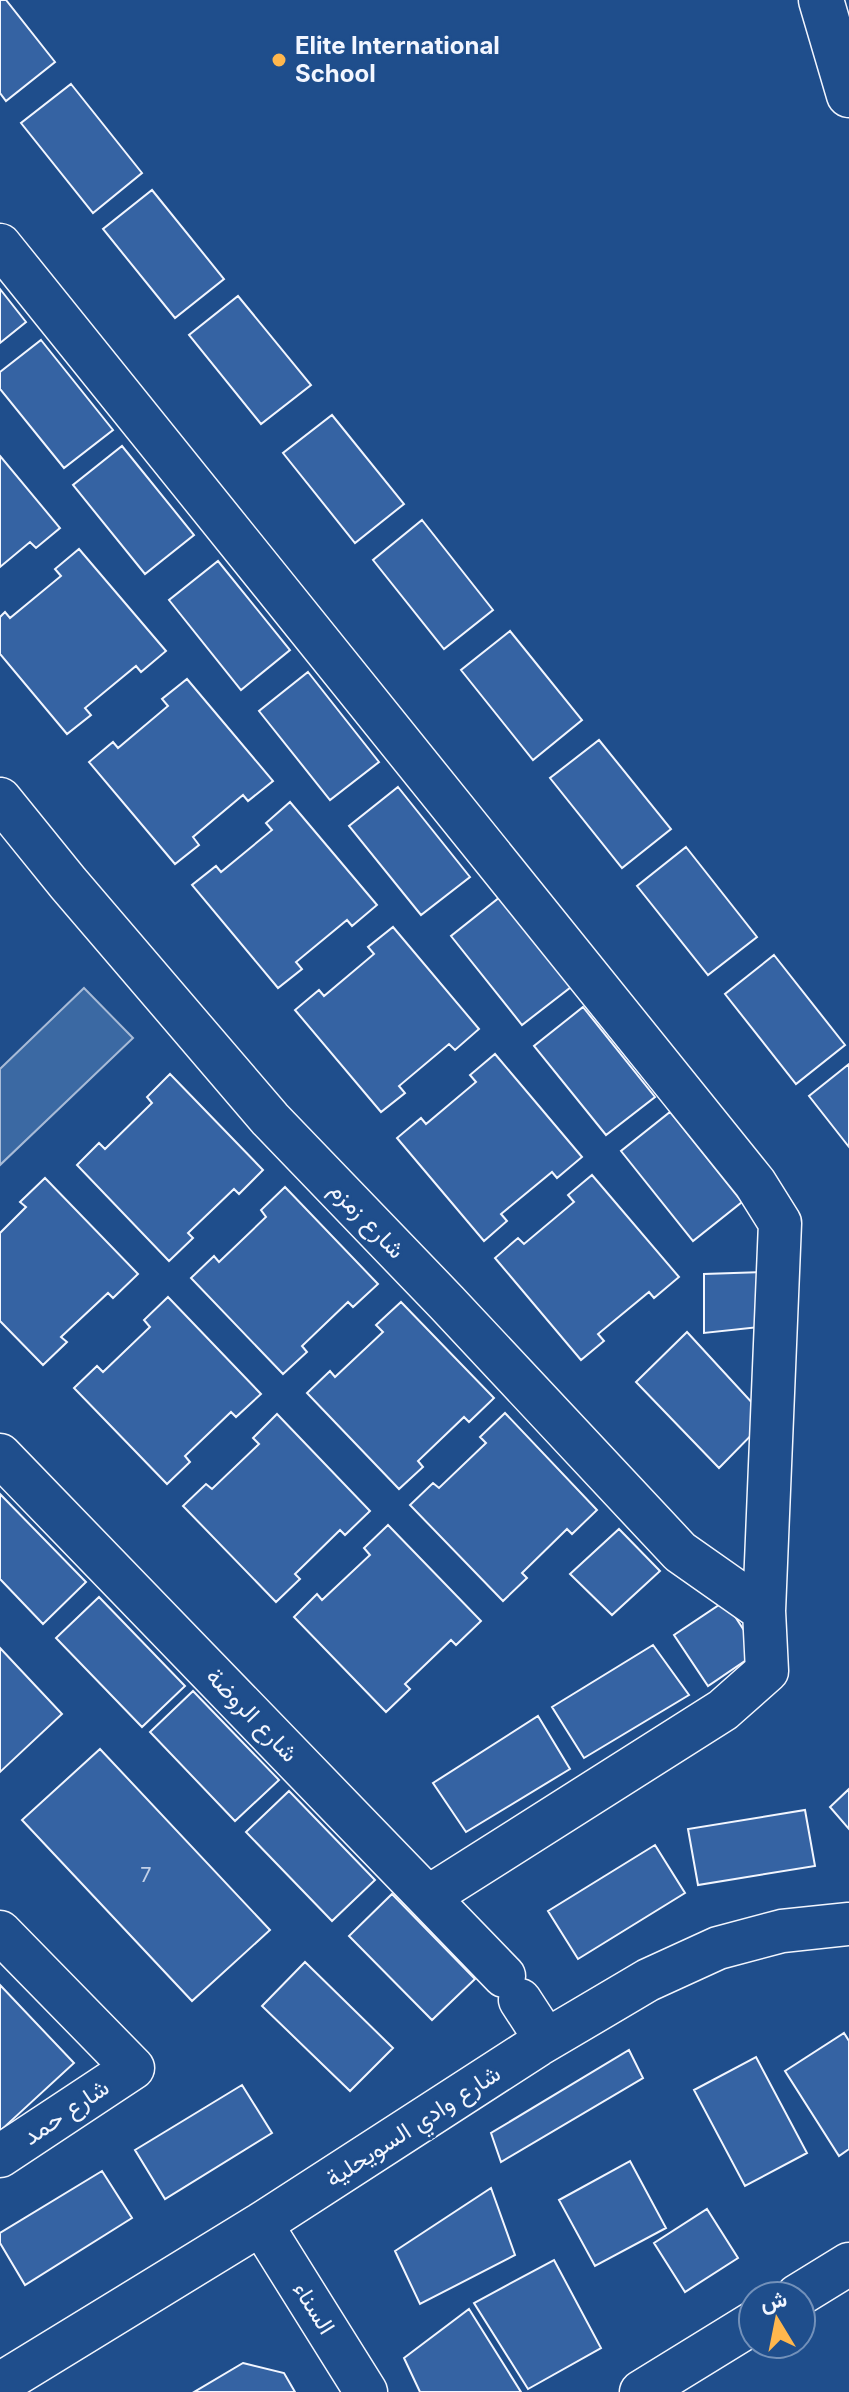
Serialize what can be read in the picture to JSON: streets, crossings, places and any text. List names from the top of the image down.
{
  "streets": {
    "street": [
      "شارع زمزم",
      "شارع الروضة",
      "شارع حمد",
      "شارع وادي السويحلية",
      "السناء"
    ]
  },
  "crossings": [
    ["شارع الروضة", "شارع وادي السويحلية"],
    ["شارع وادي السويحلية", "السناء"]
  ],
  "places": ["Elite International School"],
  "house_numbers": ["7"],
  "north": "top"
}
